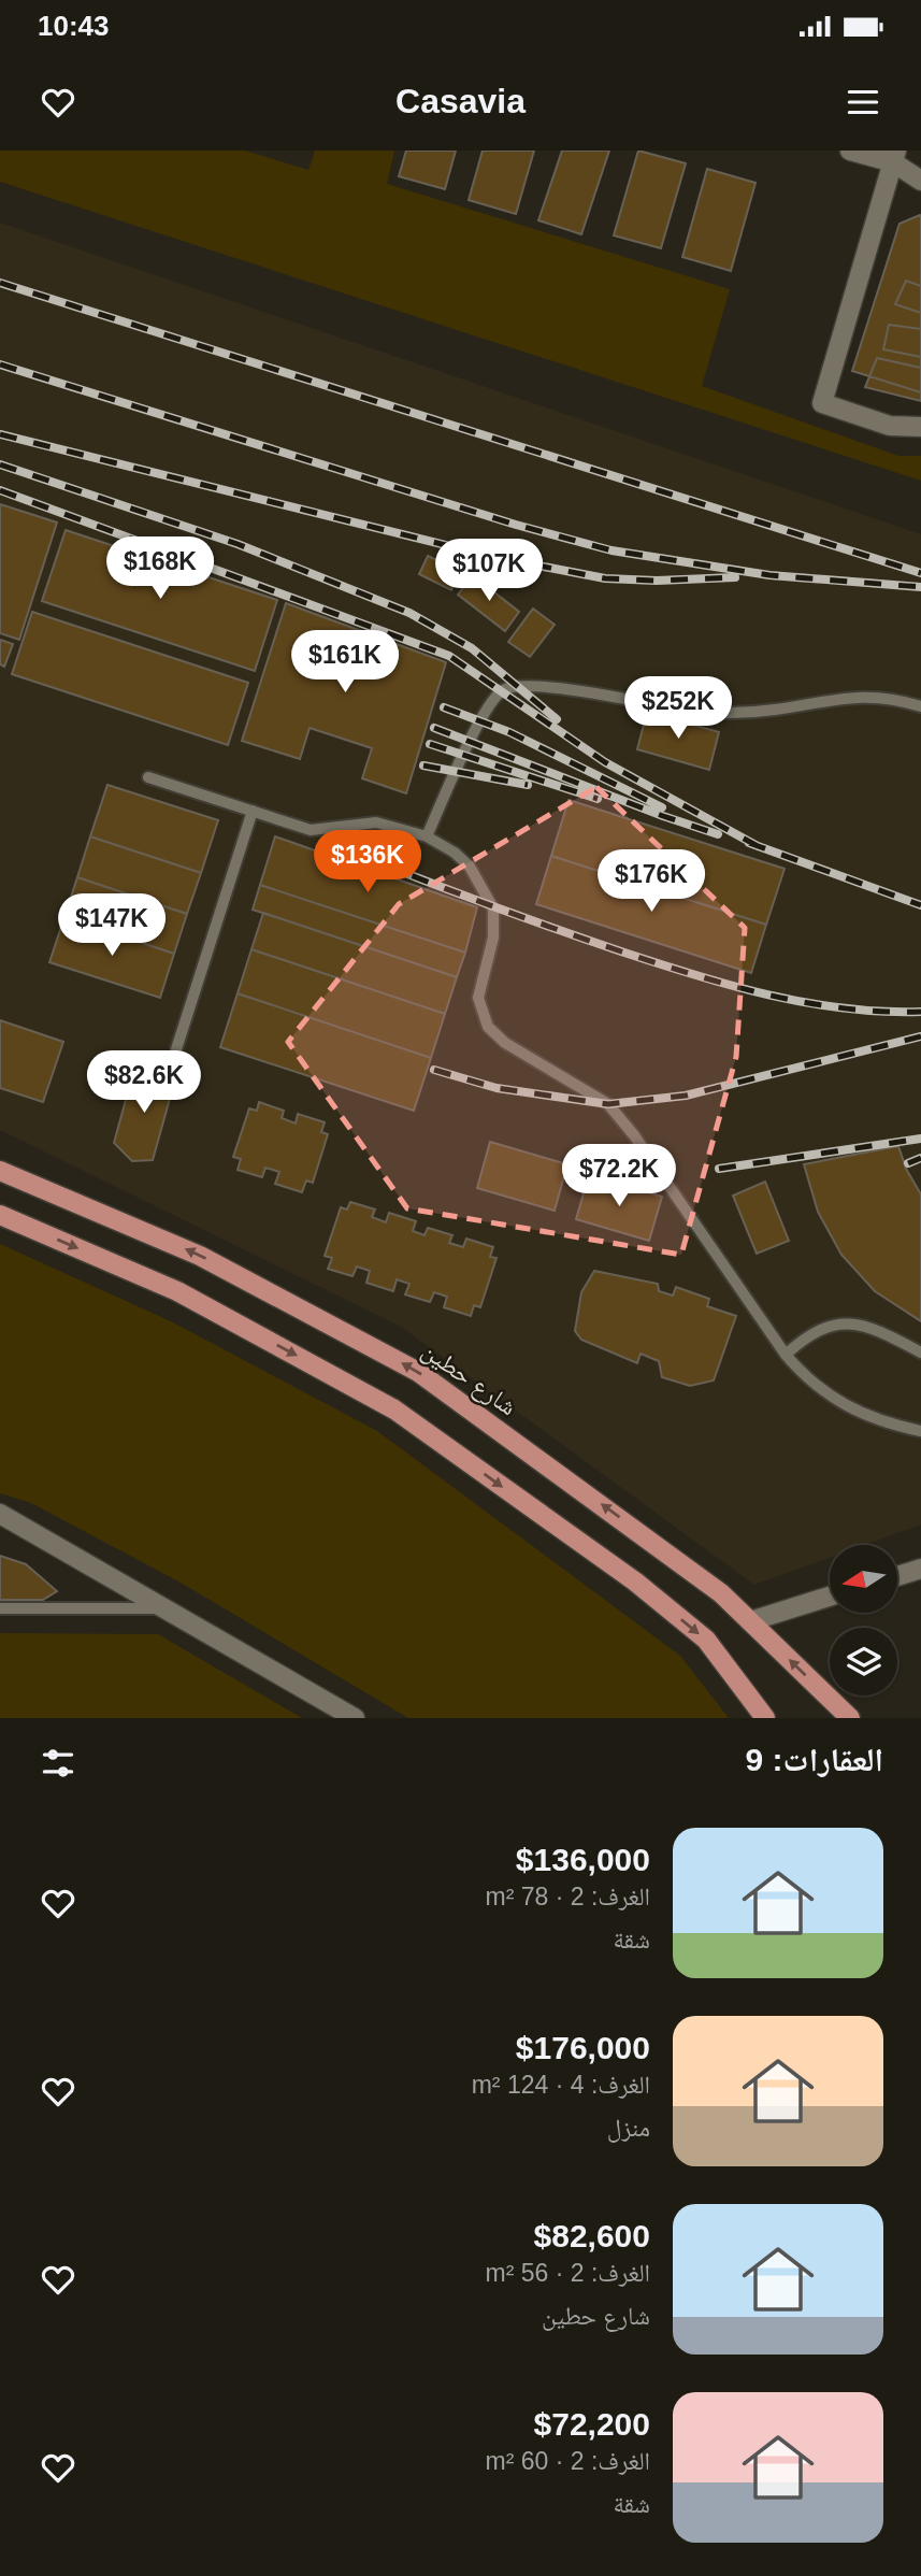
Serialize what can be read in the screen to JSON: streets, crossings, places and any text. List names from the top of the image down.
{
  "streets": {
    "main road": ["شارع حطين"]
  },
  "north": "left",
  "page": {
    "status": "10:43",
    "header": "Casavia",
    "price": [
      "$168K",
      "$107K",
      "$161K",
      "$252K",
      "$136K",
      "$176K",
      "$147K",
      "$82.6K",
      "$72.2K"
    ],
    "heading": "العقارات: 9",
    "list": [
      {
        "name": "$136,000",
        "note": "الغرف: 2 · 78 m² · شقة"
      },
      {
        "name": "$176,000",
        "note": "الغرف: 4 · 124 m² · منزل"
      },
      {
        "name": "$82,600",
        "note": "الغرف: 2 · 56 m² · شارع حطين"
      },
      {
        "name": "$72,200",
        "note": "الغرف: 2 · 60 m² · شقة"
      }
    ]
  }
}
